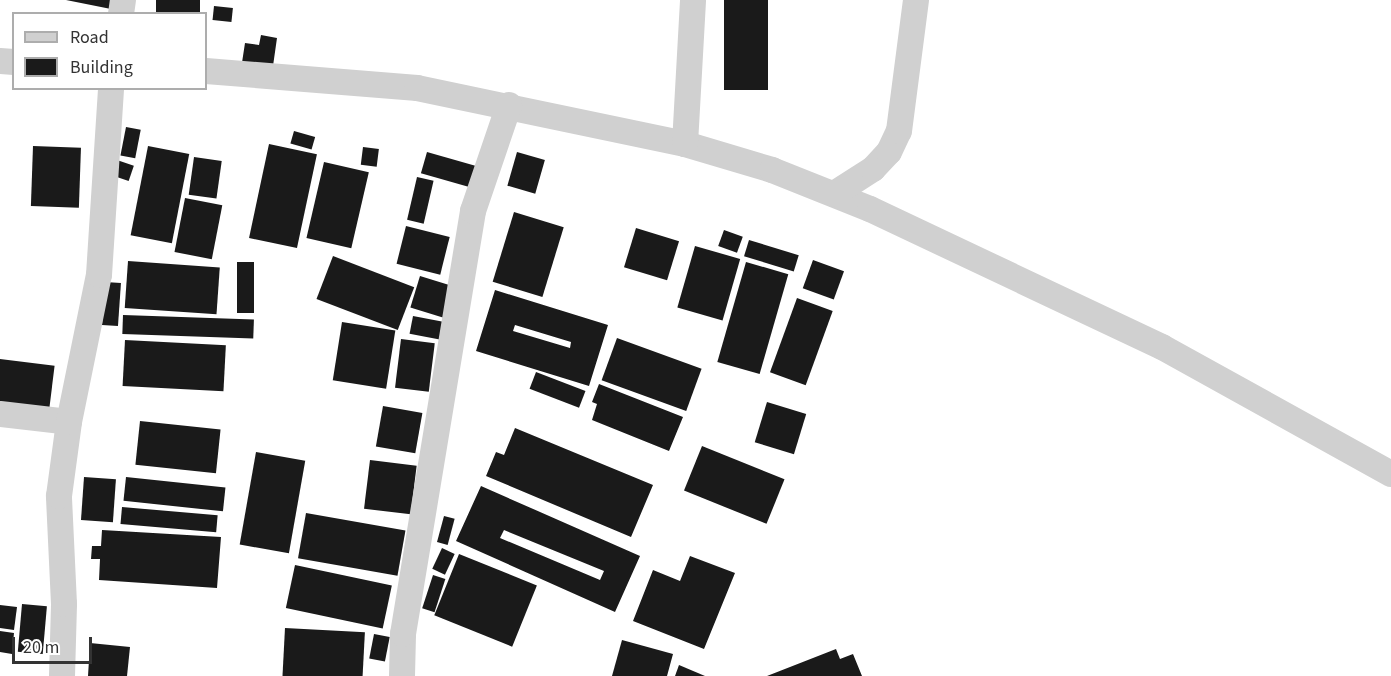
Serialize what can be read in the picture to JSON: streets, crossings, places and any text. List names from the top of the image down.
{
  "legend": ["Road", "Building"],
  "scale_bar": "20 m"
}
